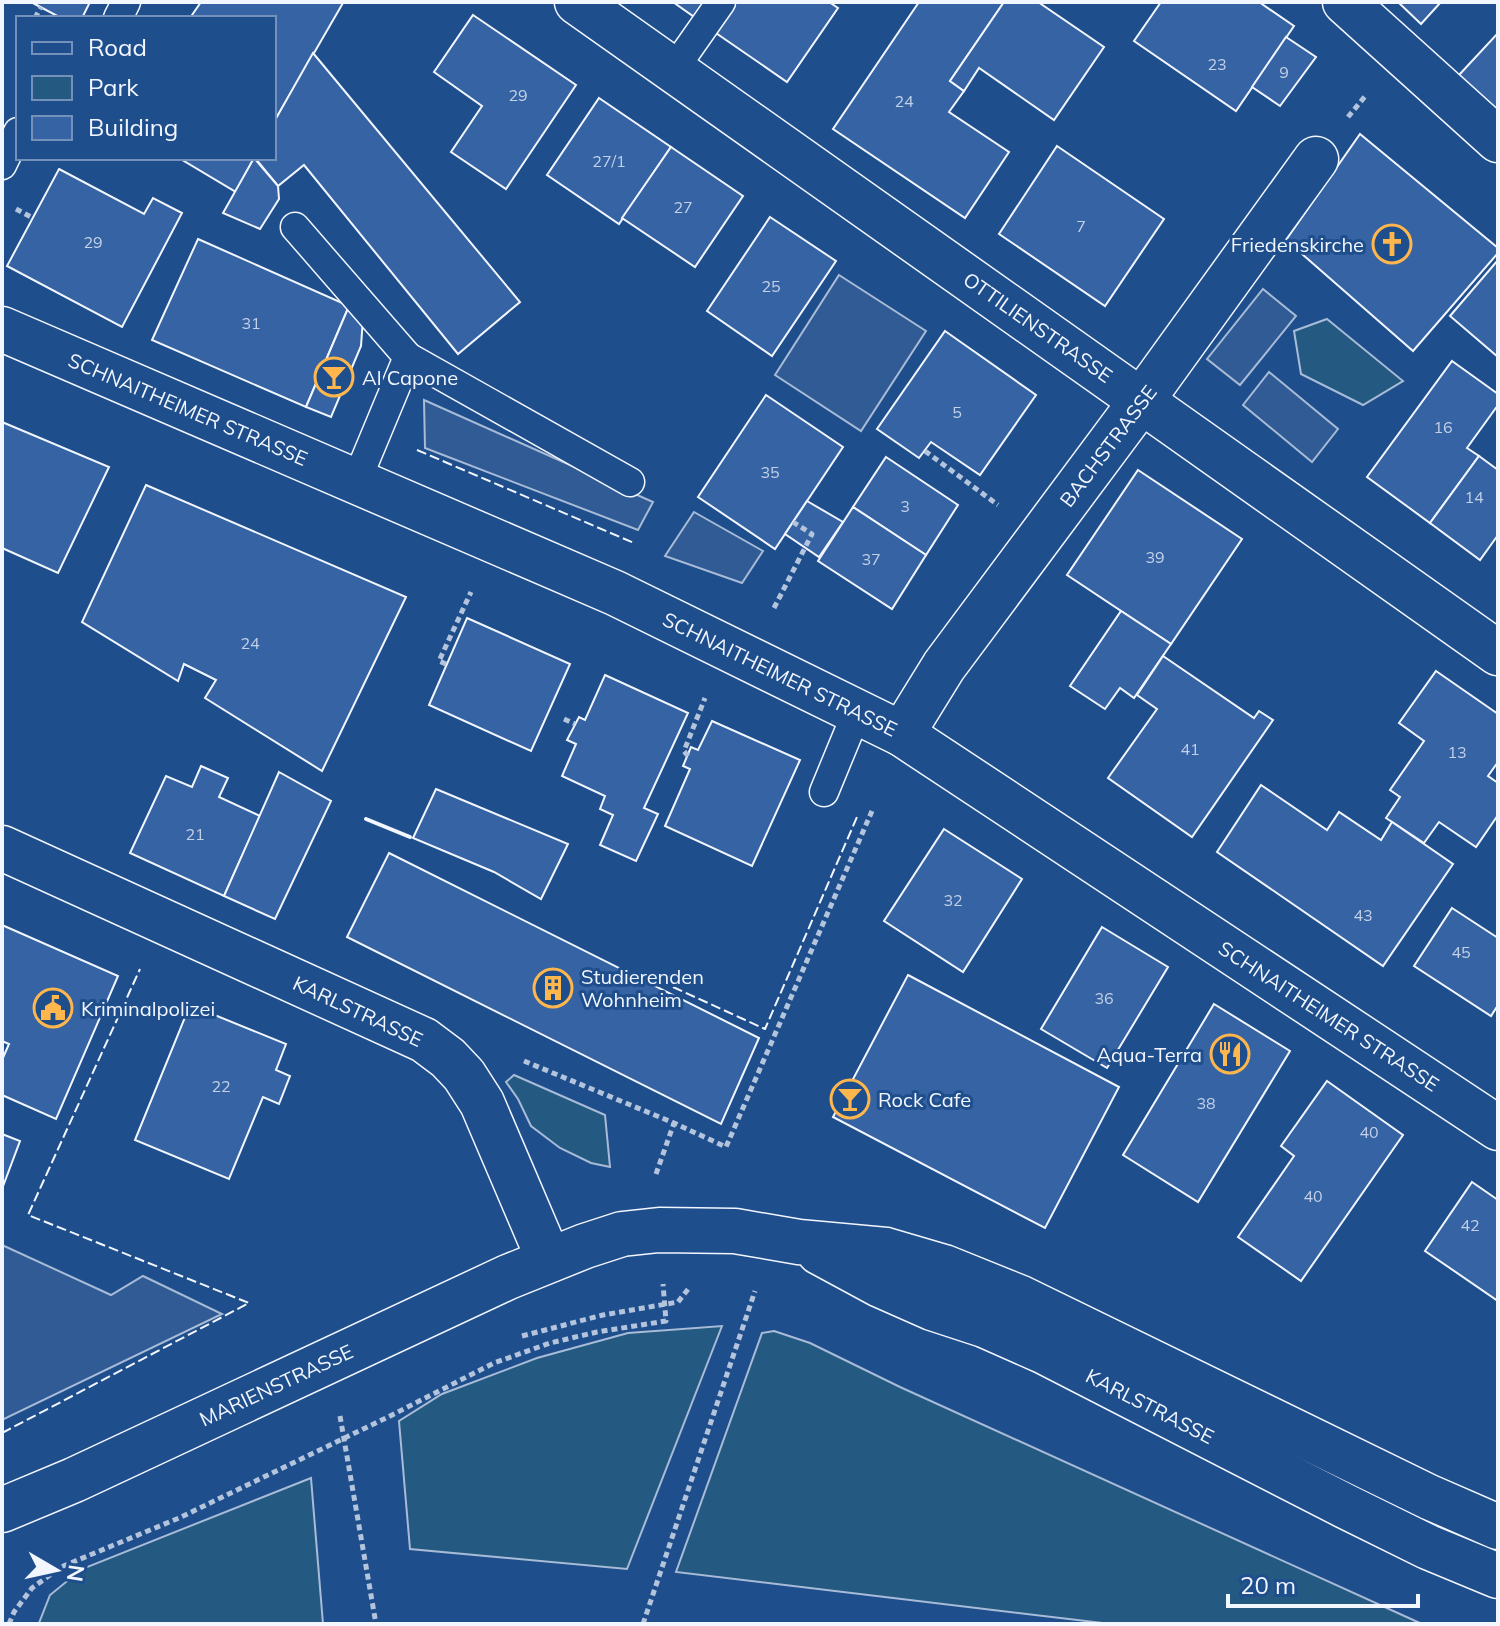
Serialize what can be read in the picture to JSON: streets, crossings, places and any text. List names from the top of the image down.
{
  "streets": {
    "street": [
      "OTTILIENSTRASSE",
      "SCHNAITHEIMER STRASSE",
      "BACHSTRASSE",
      "KARLSTRASSE",
      "MARIENSTRASSE"
    ]
  },
  "crossings": [
    ["OTTILIENSTRASSE", "BACHSTRASSE"],
    ["SCHNAITHEIMER STRASSE", "BACHSTRASSE"],
    ["KARLSTRASSE", "MARIENSTRASSE"]
  ],
  "places": {
    "church": ["Friedenskirche"],
    "bar": ["Al Capone", "Rock Cafe"],
    "building": ["Studierenden Wohnheim"],
    "public building": ["Kriminalpolizei"],
    "restaurant": ["Aqua-Terra"]
  },
  "house_numbers": [
    "23",
    "9",
    "29",
    "24",
    "27/1",
    "27",
    "7",
    "29",
    "25",
    "31",
    "5",
    "16",
    "35",
    "14",
    "3",
    "39",
    "37",
    "24",
    "41",
    "13",
    "21",
    "32",
    "43",
    "45",
    "36",
    "22",
    "38",
    "40",
    "40",
    "42"
  ],
  "legend": ["Road", "Park", "Building"],
  "scale_bar": "20 m",
  "north": "right"
}
